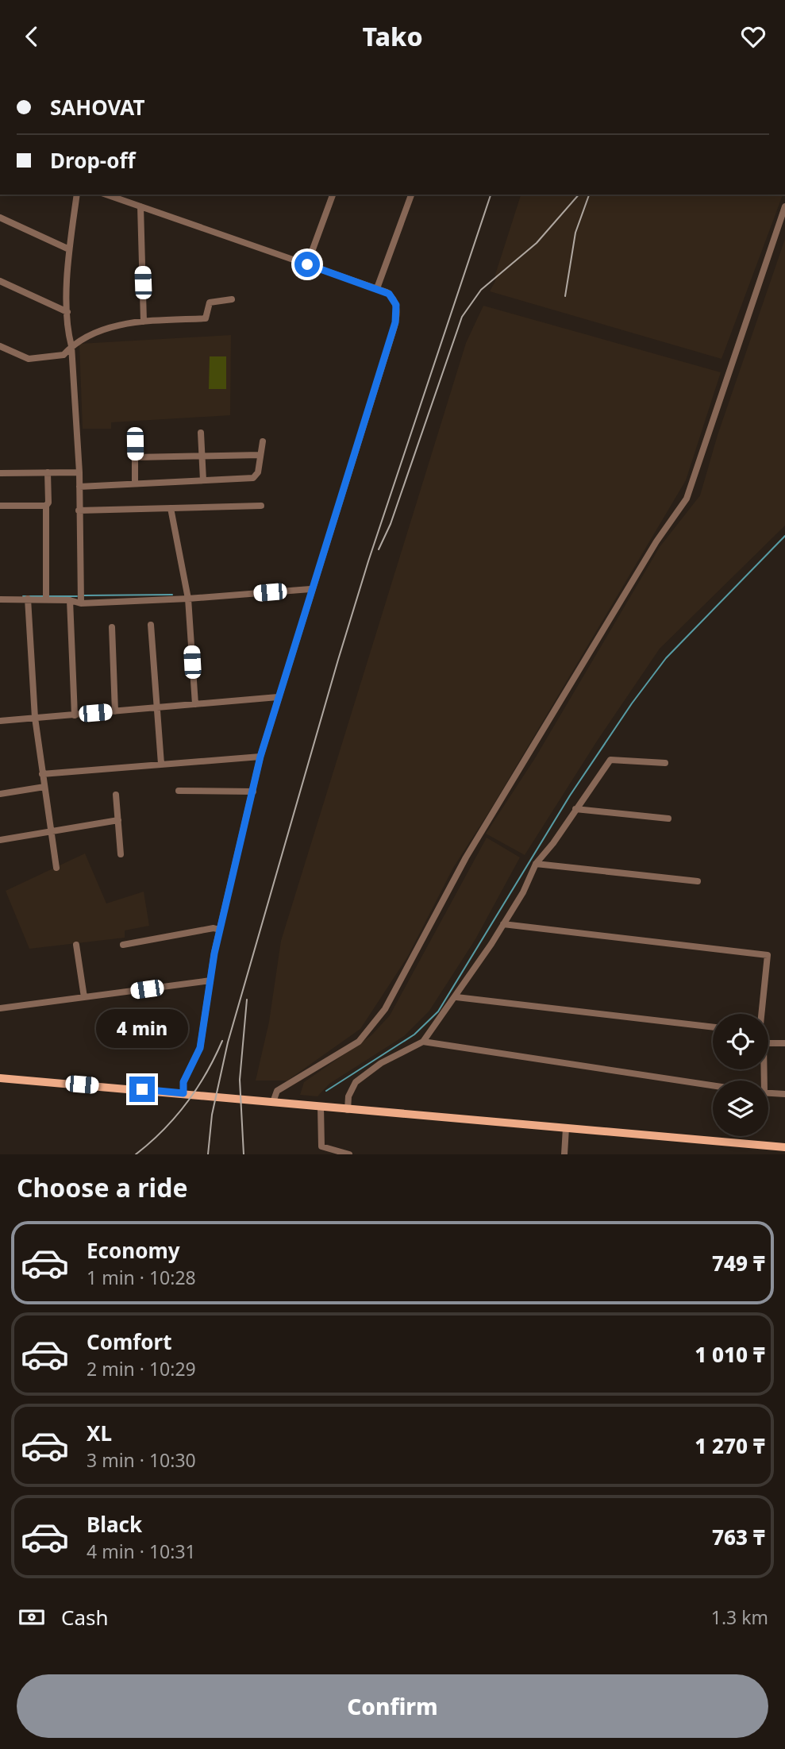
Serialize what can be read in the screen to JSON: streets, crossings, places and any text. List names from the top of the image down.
{
  "page": {
    "header": "Tako",
    "banner": ["SAHOVAT", "Drop-off"],
    "bubble": "4 min",
    "heading": "Choose a ride",
    "list": [
      {
        "name": "Economy",
        "note": "1 min · 10:28",
        "value": "749 ₸"
      },
      {
        "name": "Comfort",
        "note": "2 min · 10:29",
        "value": "1 010 ₸"
      },
      {
        "name": "XL",
        "note": "3 min · 10:30",
        "value": "1 270 ₸"
      },
      {
        "name": "Black",
        "note": "4 min · 10:31",
        "value": "763 ₸"
      }
    ],
    "pay": ["Cash", "1.3 km"],
    "buttons": "Confirm"
  }
}
